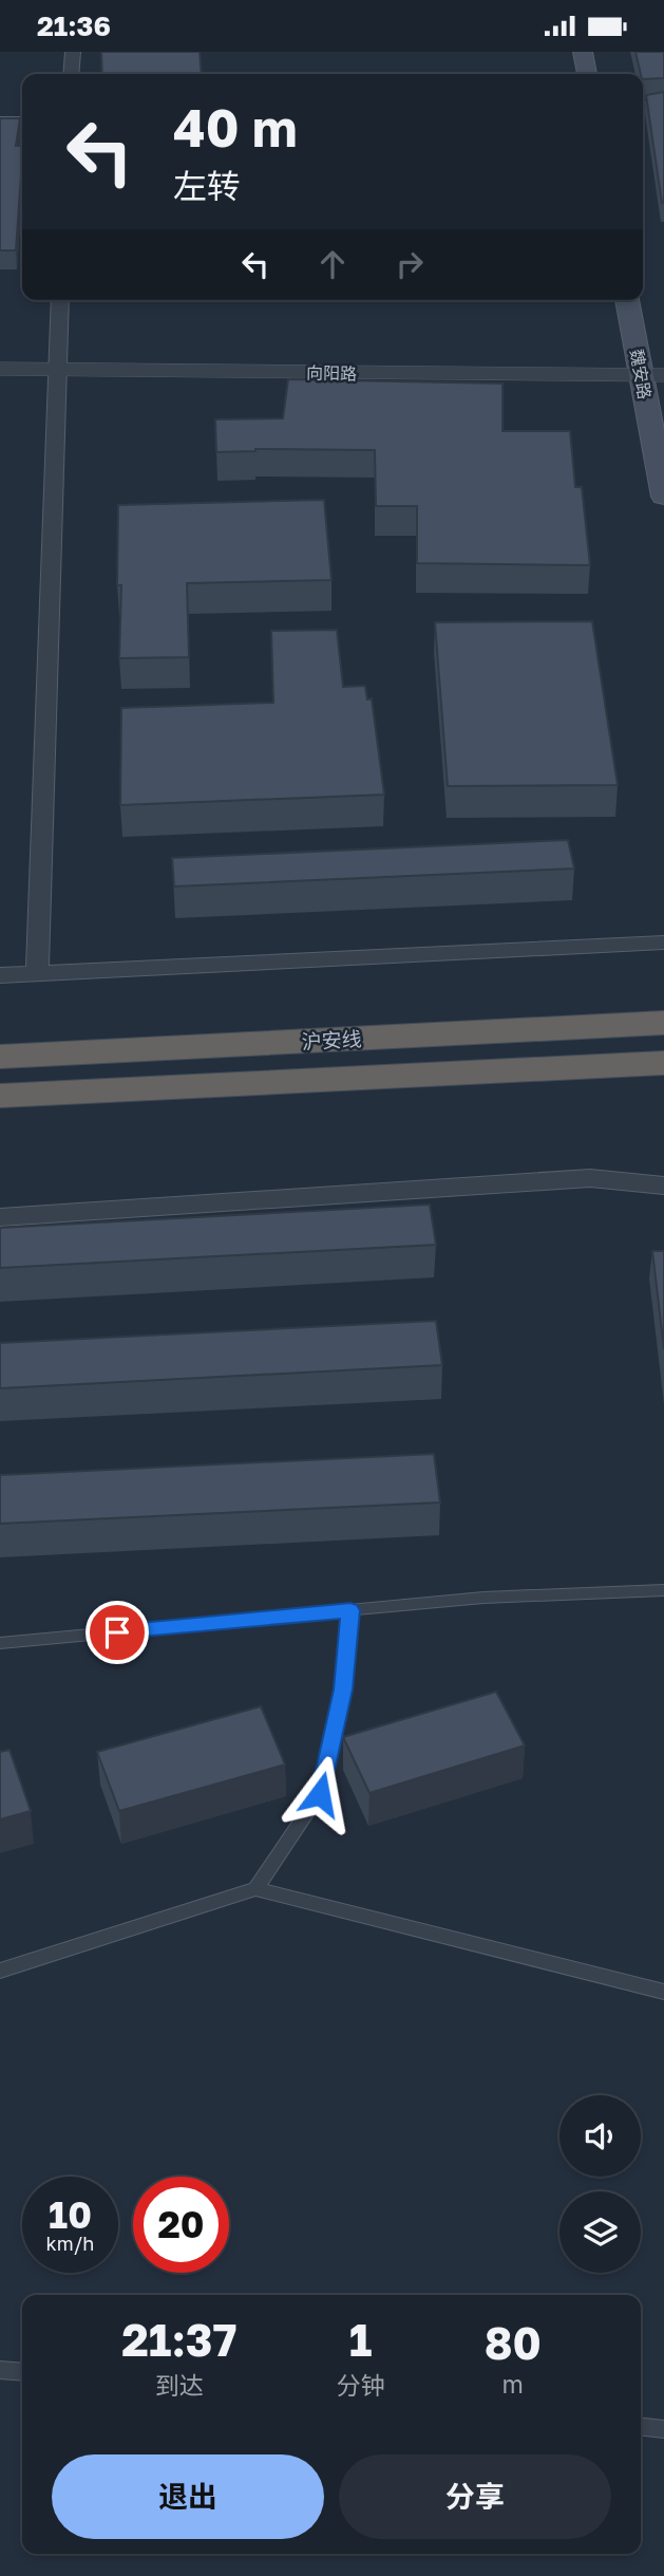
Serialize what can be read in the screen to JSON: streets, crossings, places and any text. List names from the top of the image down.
{
  "streets": {
    "highway": ["沪安线"],
    "main road": ["魏安路"],
    "street": ["向阳路"]
  },
  "crossings": [
    ["向阳路", "魏安路"]
  ],
  "page": {
    "status": "21:36",
    "turn": ["40 m", "左转"],
    "speed": "10 km/h",
    "limit": "20",
    "eta": [
      "21:37",
      "到达",
      "1",
      "分钟",
      "80",
      "m"
    ],
    "buttons": ["退出", "分享"]
  }
}
